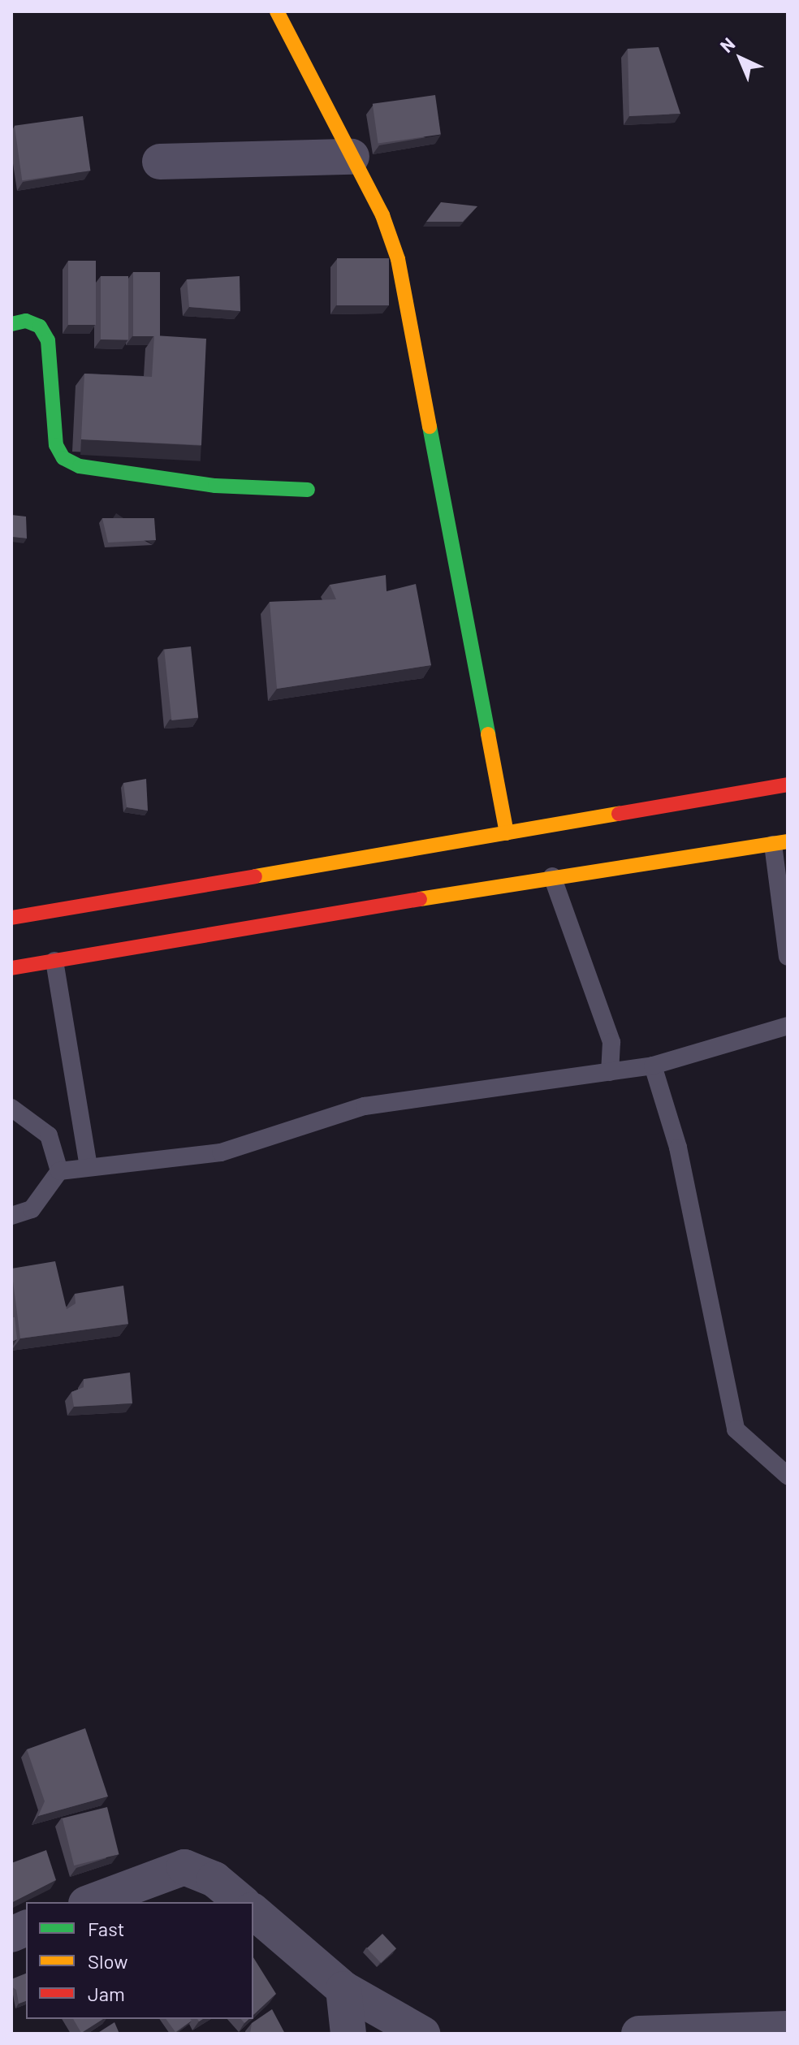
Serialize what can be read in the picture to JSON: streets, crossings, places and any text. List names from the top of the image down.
{
  "legend": ["Fast", "Slow", "Jam"],
  "north": "top left"
}
